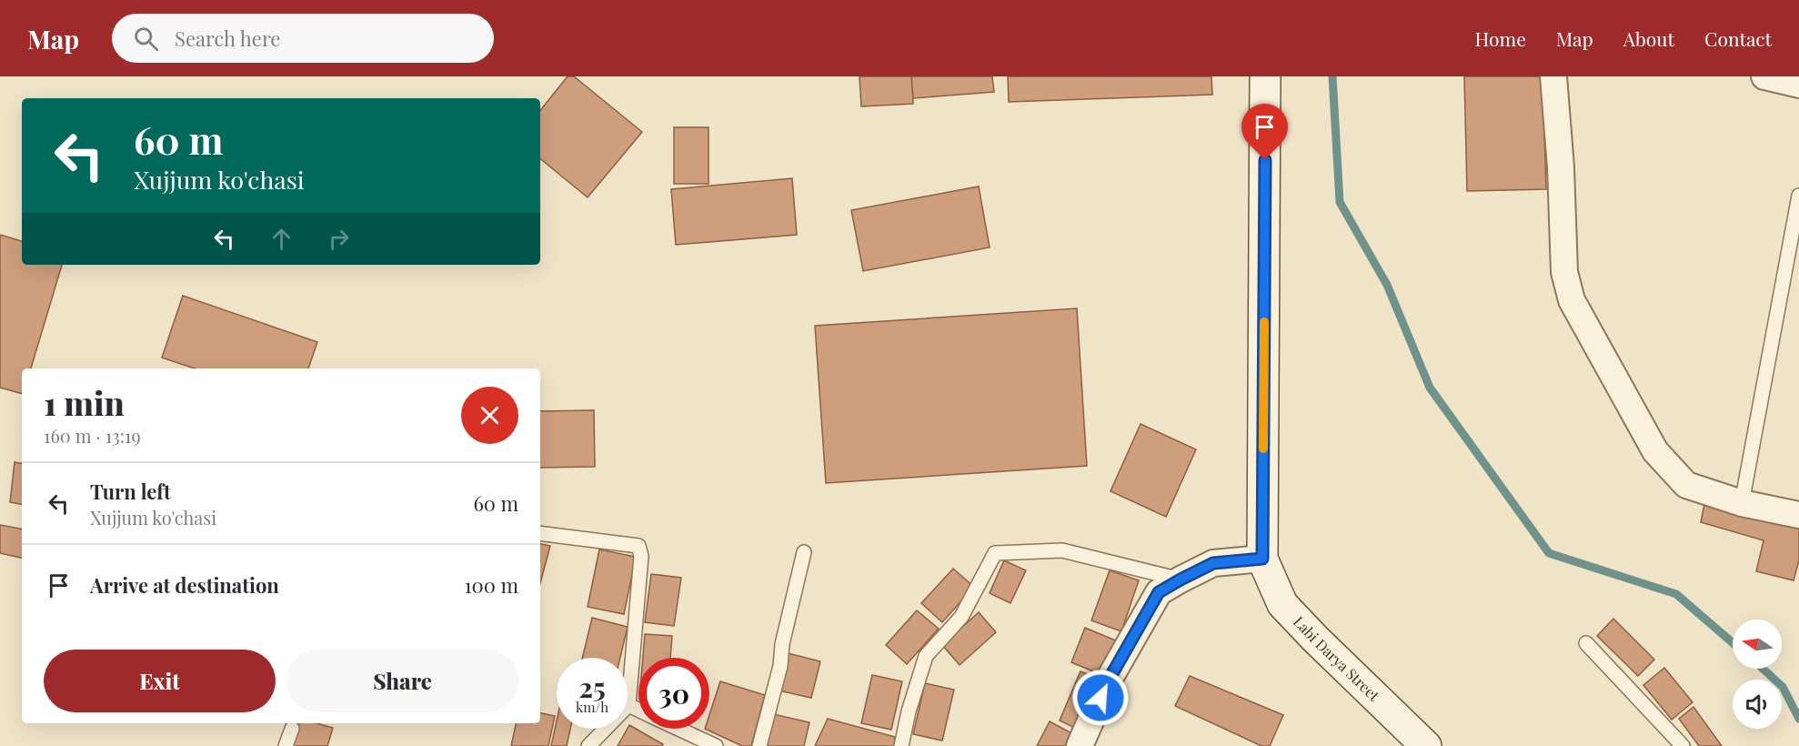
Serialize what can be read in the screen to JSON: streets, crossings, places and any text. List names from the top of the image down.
{
  "streets": {
    "street": ["Labi Darya Street"]
  },
  "north": "left",
  "page": {
    "header": "Map",
    "search": "Search here",
    "nav": [
      "Home",
      "Map",
      "About",
      "Contact"
    ],
    "turn": ["60 m", "Xujjum ko'chasi"],
    "heading": ["1 min", "160 m · 13:19"],
    "list": [
      {
        "name": "Turn left",
        "note": "Xujjum ko'chasi",
        "value": "60 m"
      },
      {
        "name": "Arrive at destination",
        "value": "100 m"
      }
    ],
    "buttons": ["Exit", "Share"],
    "speed": "25 km/h",
    "limit": "30"
  }
}
